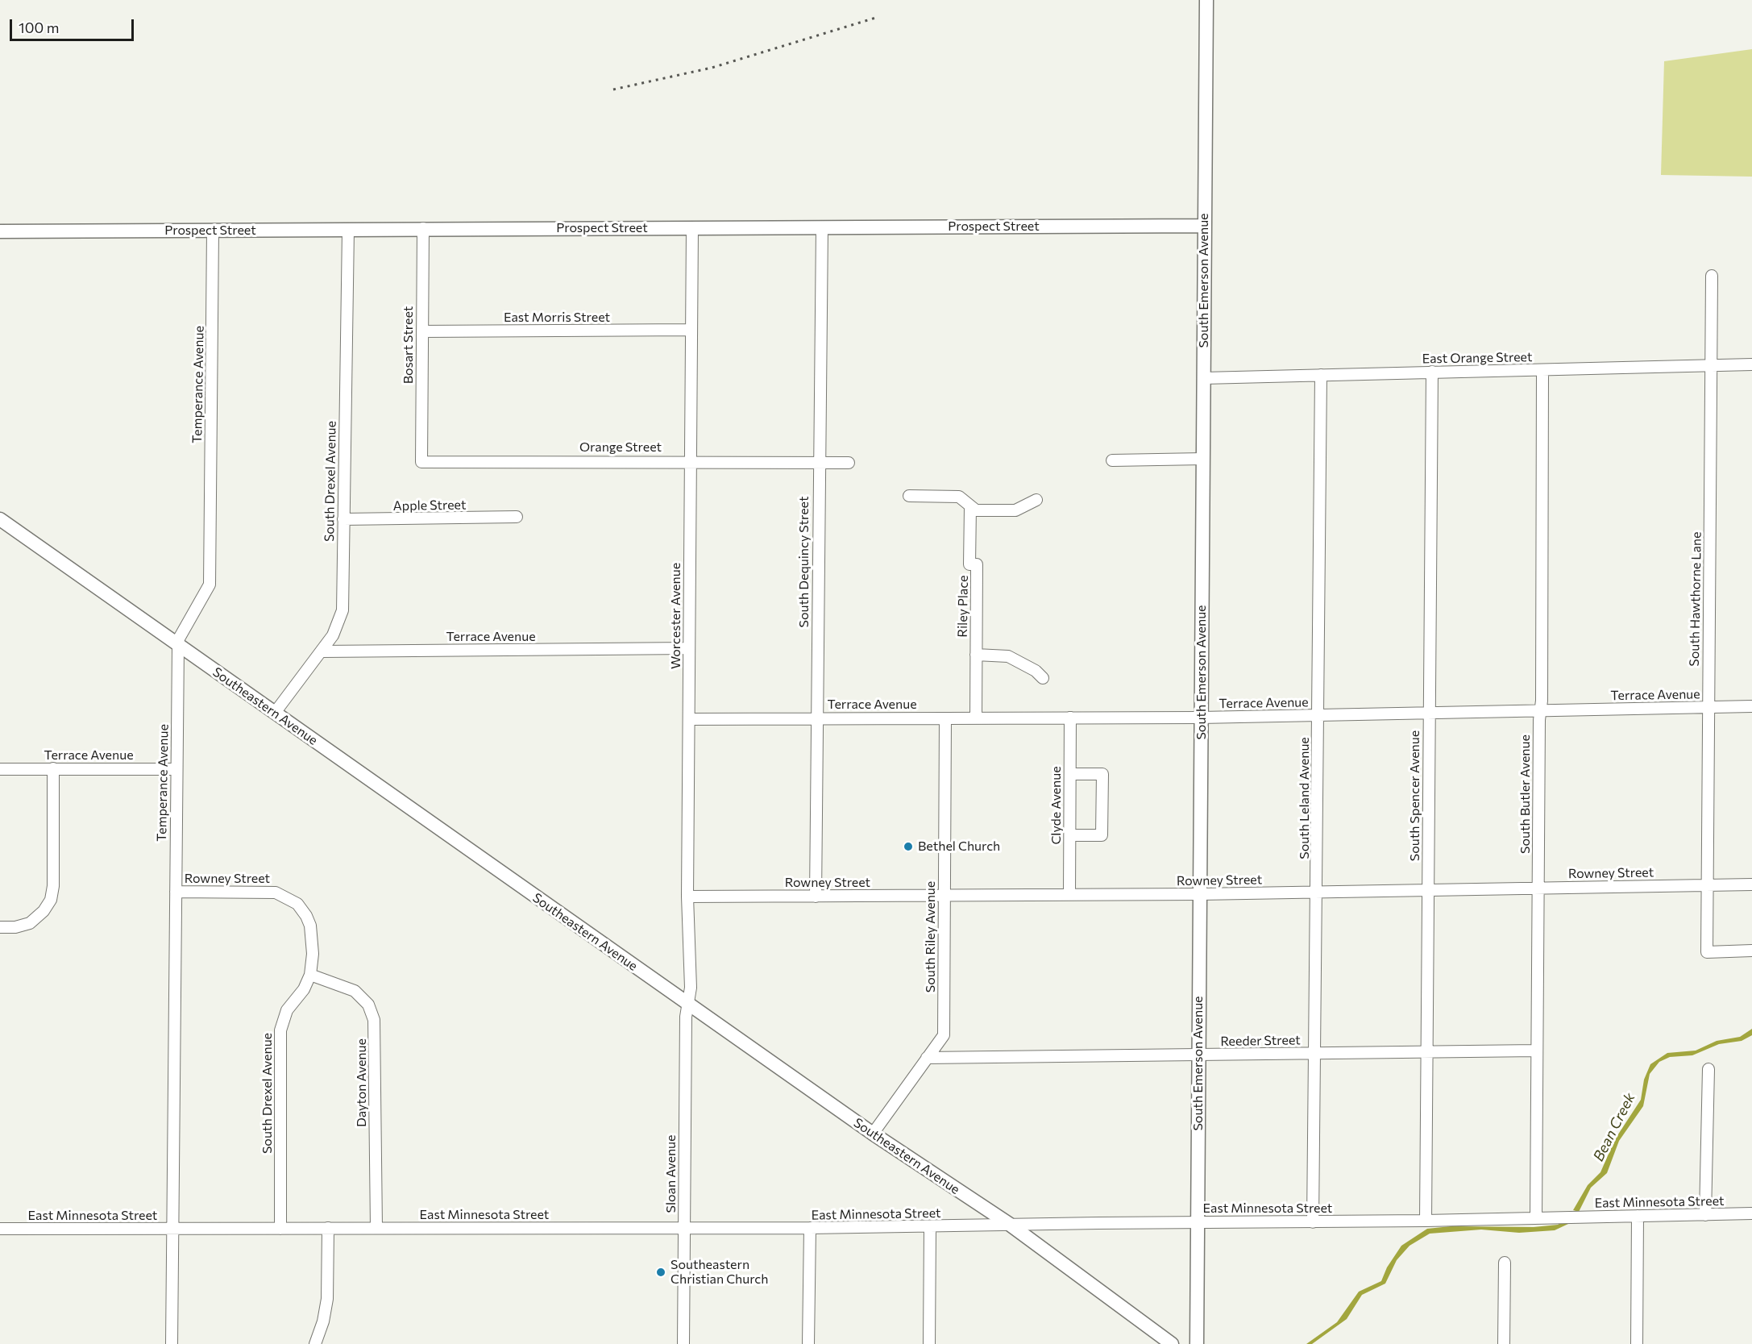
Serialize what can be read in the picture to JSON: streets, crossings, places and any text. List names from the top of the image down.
{
  "streets": {
    "main road": ["Prospect Street", "South Emerson Avenue", "Southeastern Avenue"],
    "street": [
      "East Morris Street",
      "Bosart Street",
      "East Orange Street",
      "Temperance Avenue",
      "Orange Street",
      "South Drexel Avenue",
      "Apple Street",
      "South Dequincy Street",
      "South Hawthorne Lane",
      "Riley Place",
      "Worcester Avenue",
      "Terrace Avenue",
      "South Butler Avenue",
      "South Spencer Avenue",
      "South Leland Avenue",
      "Clyde Avenue",
      "Rowney Street",
      "South Riley Avenue",
      "Reeder Street",
      "Dayton Avenue",
      "Sloan Avenue",
      "East Minnesota Street"
    ]
  },
  "crossings": [
    ["Prospect Street", "South Emerson Avenue"],
    ["Prospect Street", "Bosart Street"],
    ["Prospect Street", "Temperance Avenue"],
    ["Prospect Street", "South Drexel Avenue"],
    ["Prospect Street", "South Dequincy Street"],
    ["Prospect Street", "Worcester Avenue"],
    ["South Emerson Avenue", "East Orange Street"],
    ["South Emerson Avenue", "Terrace Avenue"],
    ["South Emerson Avenue", "Rowney Street"],
    ["South Emerson Avenue", "Reeder Street"],
    ["South Emerson Avenue", "East Minnesota Street"],
    ["East Morris Street", "Bosart Street"],
    ["East Morris Street", "Worcester Avenue"],
    ["Bosart Street", "Orange Street"],
    ["East Orange Street", "South Hawthorne Lane"],
    ["East Orange Street", "South Butler Avenue"],
    ["East Orange Street", "South Spencer Avenue"],
    ["East Orange Street", "South Leland Avenue"],
    ["Temperance Avenue", "Terrace Avenue"],
    ["Temperance Avenue", "Southeastern Avenue"],
    ["Temperance Avenue", "Rowney Street"],
    ["Temperance Avenue", "East Minnesota Street"],
    ["Orange Street", "South Dequincy Street"],
    ["Orange Street", "Worcester Avenue"],
    ["South Drexel Avenue", "Apple Street"],
    ["South Drexel Avenue", "Terrace Avenue"],
    ["South Drexel Avenue", "Southeastern Avenue"],
    ["South Drexel Avenue", "Rowney Street"],
    ["South Drexel Avenue", "Dayton Avenue"],
    ["South Drexel Avenue", "East Minnesota Street"],
    ["South Dequincy Street", "Terrace Avenue"],
    ["South Dequincy Street", "Rowney Street"],
    ["South Hawthorne Lane", "Terrace Avenue"],
    ["South Hawthorne Lane", "Rowney Street"],
    ["Riley Place", "Terrace Avenue"],
    ["Worcester Avenue", "Terrace Avenue"],
    ["Worcester Avenue", "Southeastern Avenue"],
    ["Worcester Avenue", "Rowney Street"],
    ["Worcester Avenue", "Sloan Avenue"],
    ["Terrace Avenue", "South Butler Avenue"],
    ["Terrace Avenue", "South Spencer Avenue"],
    ["Terrace Avenue", "South Leland Avenue"],
    ["Terrace Avenue", "Clyde Avenue"],
    ["Terrace Avenue", "South Riley Avenue"],
    ["Southeastern Avenue", "South Riley Avenue"],
    ["Southeastern Avenue", "Sloan Avenue"],
    ["Southeastern Avenue", "East Minnesota Street"],
    ["South Butler Avenue", "Rowney Street"],
    ["South Butler Avenue", "Reeder Street"],
    ["South Butler Avenue", "East Minnesota Street"],
    ["South Spencer Avenue", "Rowney Street"],
    ["South Spencer Avenue", "Reeder Street"],
    ["South Spencer Avenue", "East Minnesota Street"],
    ["South Leland Avenue", "Rowney Street"],
    ["South Leland Avenue", "Reeder Street"],
    ["South Leland Avenue", "East Minnesota Street"],
    ["Clyde Avenue", "Rowney Street"],
    ["Rowney Street", "South Riley Avenue"],
    ["South Riley Avenue", "Reeder Street"],
    ["Dayton Avenue", "East Minnesota Street"],
    ["Sloan Avenue", "East Minnesota Street"]
  ],
  "water": ["Bean Creek"],
  "places": ["Bethel Church", "Southeastern Christian Church"],
  "scale_bar": "100 m"
}
